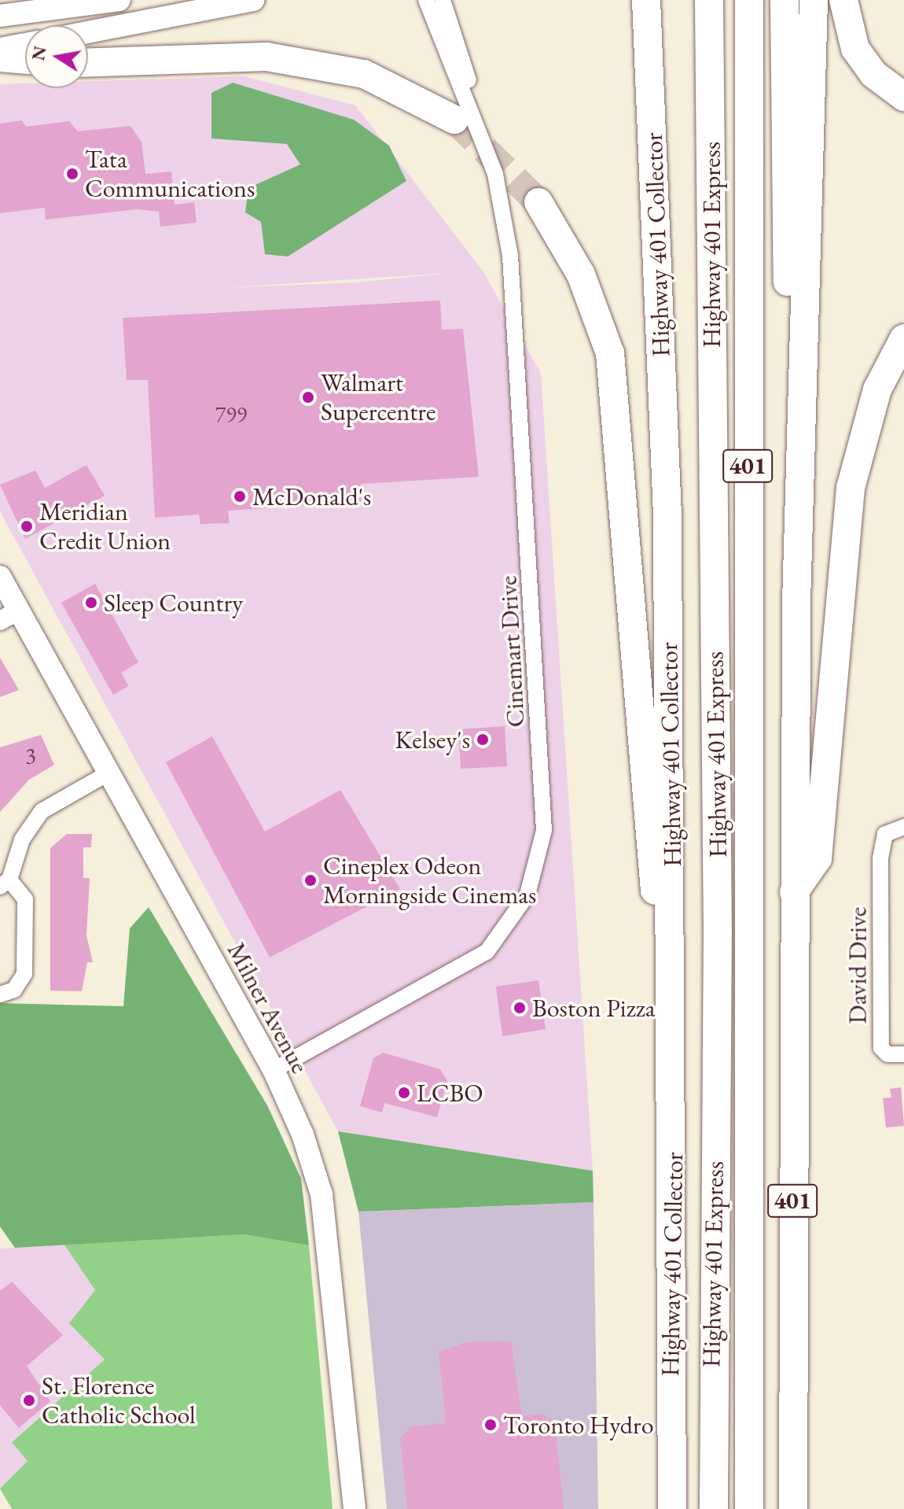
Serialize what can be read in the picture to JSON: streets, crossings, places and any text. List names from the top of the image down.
{
  "streets": {
    "highway": ["Highway 401 Collector", "Highway 401 Express", "401"],
    "main road": ["Milner Avenue"],
    "street": ["Cinemart Drive", "David Drive"]
  },
  "crossings": [
    ["Cinemart Drive", "Milner Avenue"]
  ],
  "places": [
    "Tata Communications",
    "Walmart Supercentre",
    "McDonald's",
    "Meridian Credit Union",
    "Sleep Country",
    "Kelsey's",
    "Cineplex Odeon Morningside Cinemas",
    "Boston Pizza",
    "LCBO",
    "St. Florence Catholic School",
    "Toronto Hydro"
  ],
  "house_numbers": ["799", "3"],
  "north": "left"
}
